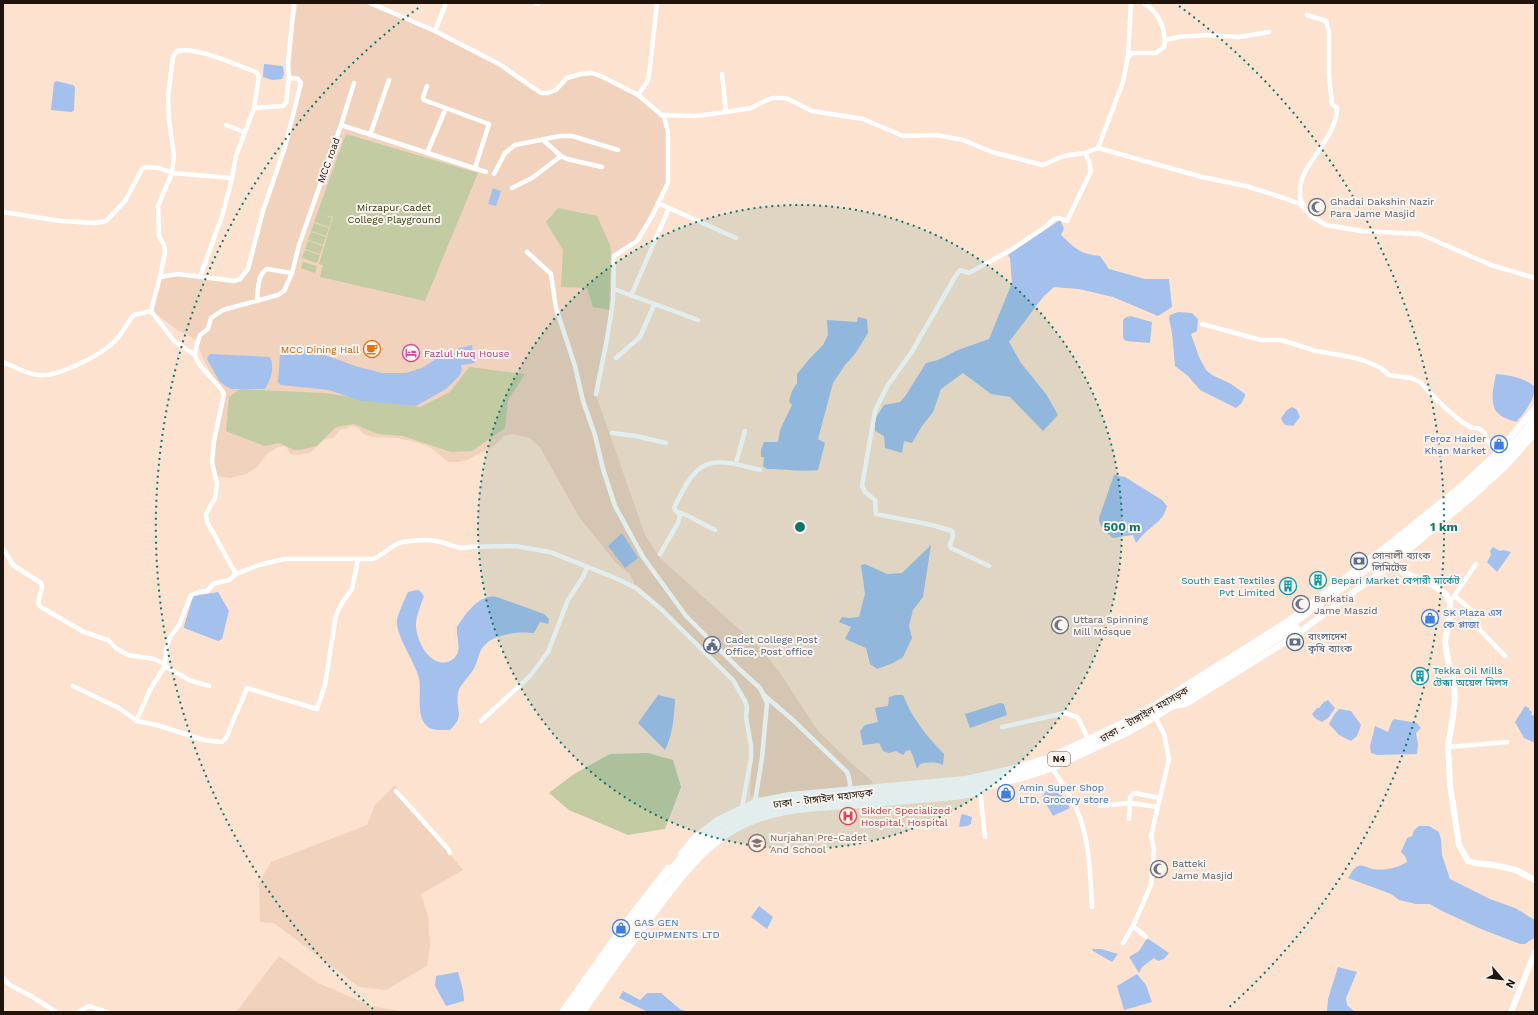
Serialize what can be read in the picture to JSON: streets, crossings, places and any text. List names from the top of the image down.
{
  "streets": {
    "highway": ["ঢাকা - টাঙ্গাইল মহাসড়ক", "N4"],
    "street": ["MCC road"]
  },
  "parks": ["Mirzapur Cadet College Playground"],
  "places": {
    "mosque": [
      "Ghadai Dakshin Nazir Para Jame Masjid",
      "Barkatia Jame Maszid",
      "Uttara Spinning Mill Mosque",
      "Batteki Jame Masjid"
    ],
    "cafe": ["MCC Dining Hall"],
    "hotel": ["Fazlul Huq House"],
    "shop": [
      "Feroz Haider Khan Market",
      "SK Plaza এস কে প্লাজা",
      "Amin Super Shop LTD, Grocery store",
      "GAS GEN EQUIPMENTS LTD"
    ],
    "bank": ["সোনালী ব্যাংক লিমিটেড", "বাংলাদেশ কৃষি ব্যাংক"],
    "building": ["Bepari Market বেপারী মার্কেট", "South East Textiles Pvt Limited", "Tekka Oil Mills টেক্কা অয়েল মিলস"],
    "public building": ["Cadet College Post Office, Post office"],
    "hospital": ["Sikder Specialized Hospital, Hospital"],
    "school or university": ["Nurjahan Pre-Cadet And School"]
  },
  "north": "bottom right",
  "rings": ["500 m", "1 km"]
}
